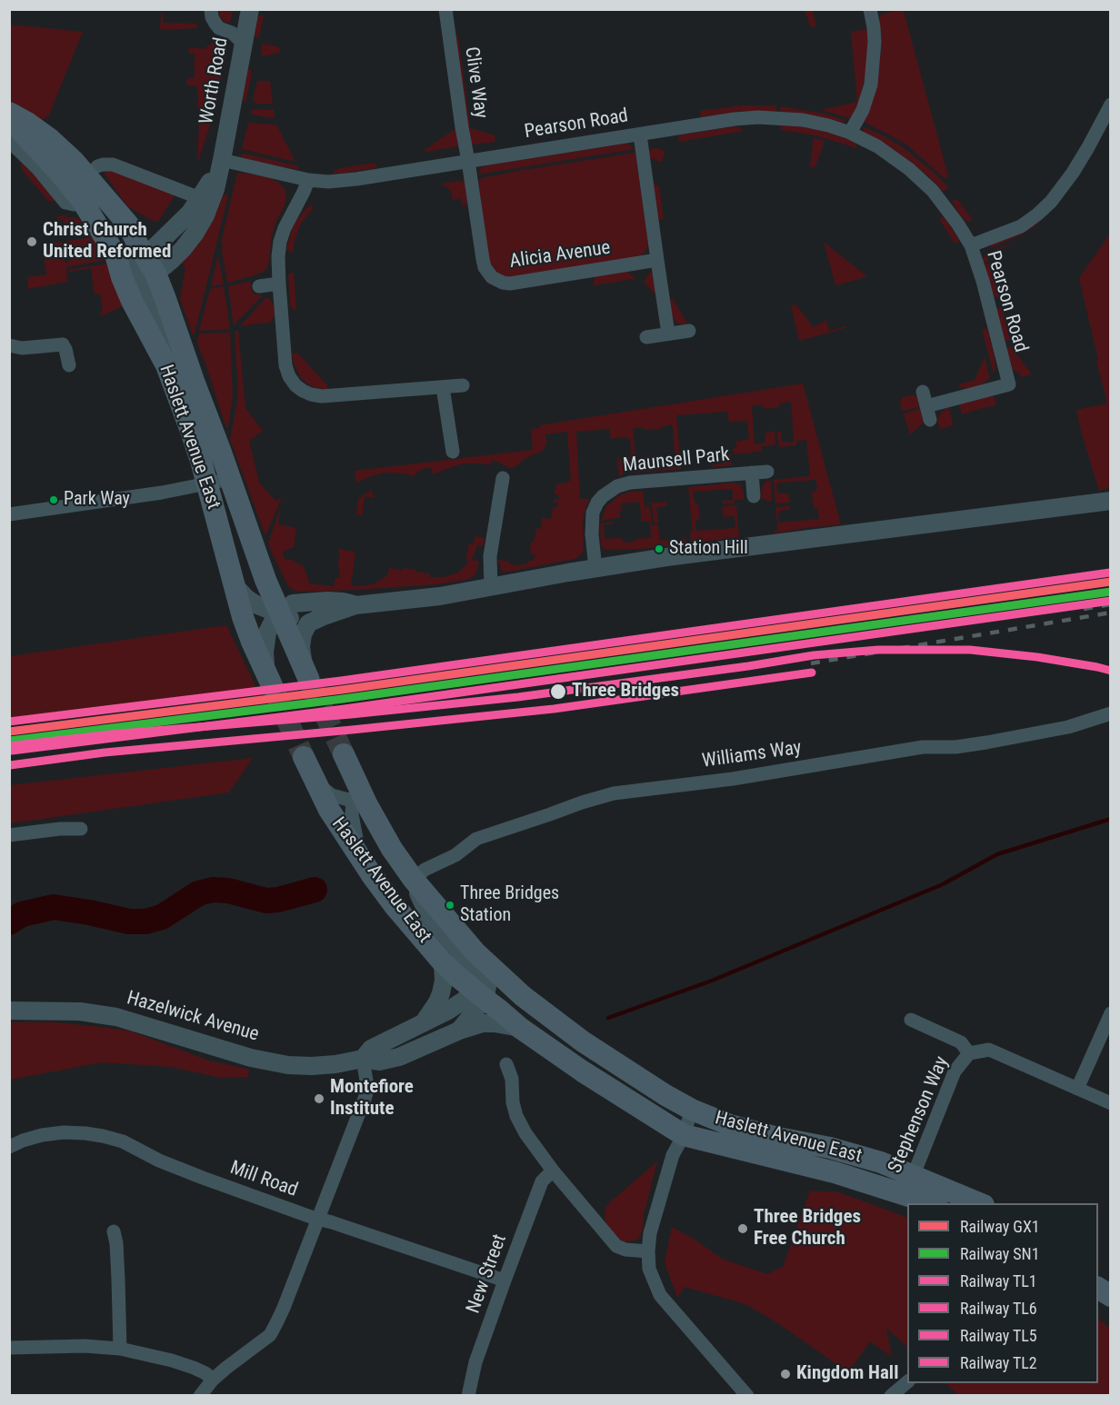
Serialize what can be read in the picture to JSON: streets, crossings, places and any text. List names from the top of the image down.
{
  "streets": {
    "main road": ["Haslett Avenue East"],
    "street": [
      "Worth Road",
      "Clive Way",
      "Pearson Road",
      "Alicia Avenue",
      "Maunsell Park",
      "Williams Way",
      "Hazelwick Avenue",
      "Stephenson Way",
      "Mill Road",
      "New Street"
    ]
  },
  "crossings": [
    ["Worth Road", "Pearson Road"],
    ["Worth Road", "Haslett Avenue East"],
    ["Clive Way", "Pearson Road"],
    ["Clive Way", "Alicia Avenue"],
    ["Pearson Road", "Alicia Avenue"],
    ["Haslett Avenue East", "Williams Way"],
    ["Haslett Avenue East", "Hazelwick Avenue"],
    ["Haslett Avenue East", "Stephenson Way"],
    ["Mill Road", "New Street"]
  ],
  "places": [
    "Christ Church United Reformed",
    "Park Way",
    "Station Hill",
    "Three Bridges",
    "Three Bridges Station",
    "Montefiore Institute",
    "Three Bridges Free Church",
    "Kingdom Hall"
  ],
  "lines": [
    "rail line TL1",
    "rail line GX1",
    "rail line SN1",
    "rail line TL6",
    "rail line TL5",
    "rail line TL2"
  ],
  "legend": [
    "Railway GX1",
    "Railway SN1",
    "Railway TL1",
    "Railway TL6",
    "Railway TL5",
    "Railway TL2"
  ]
}
